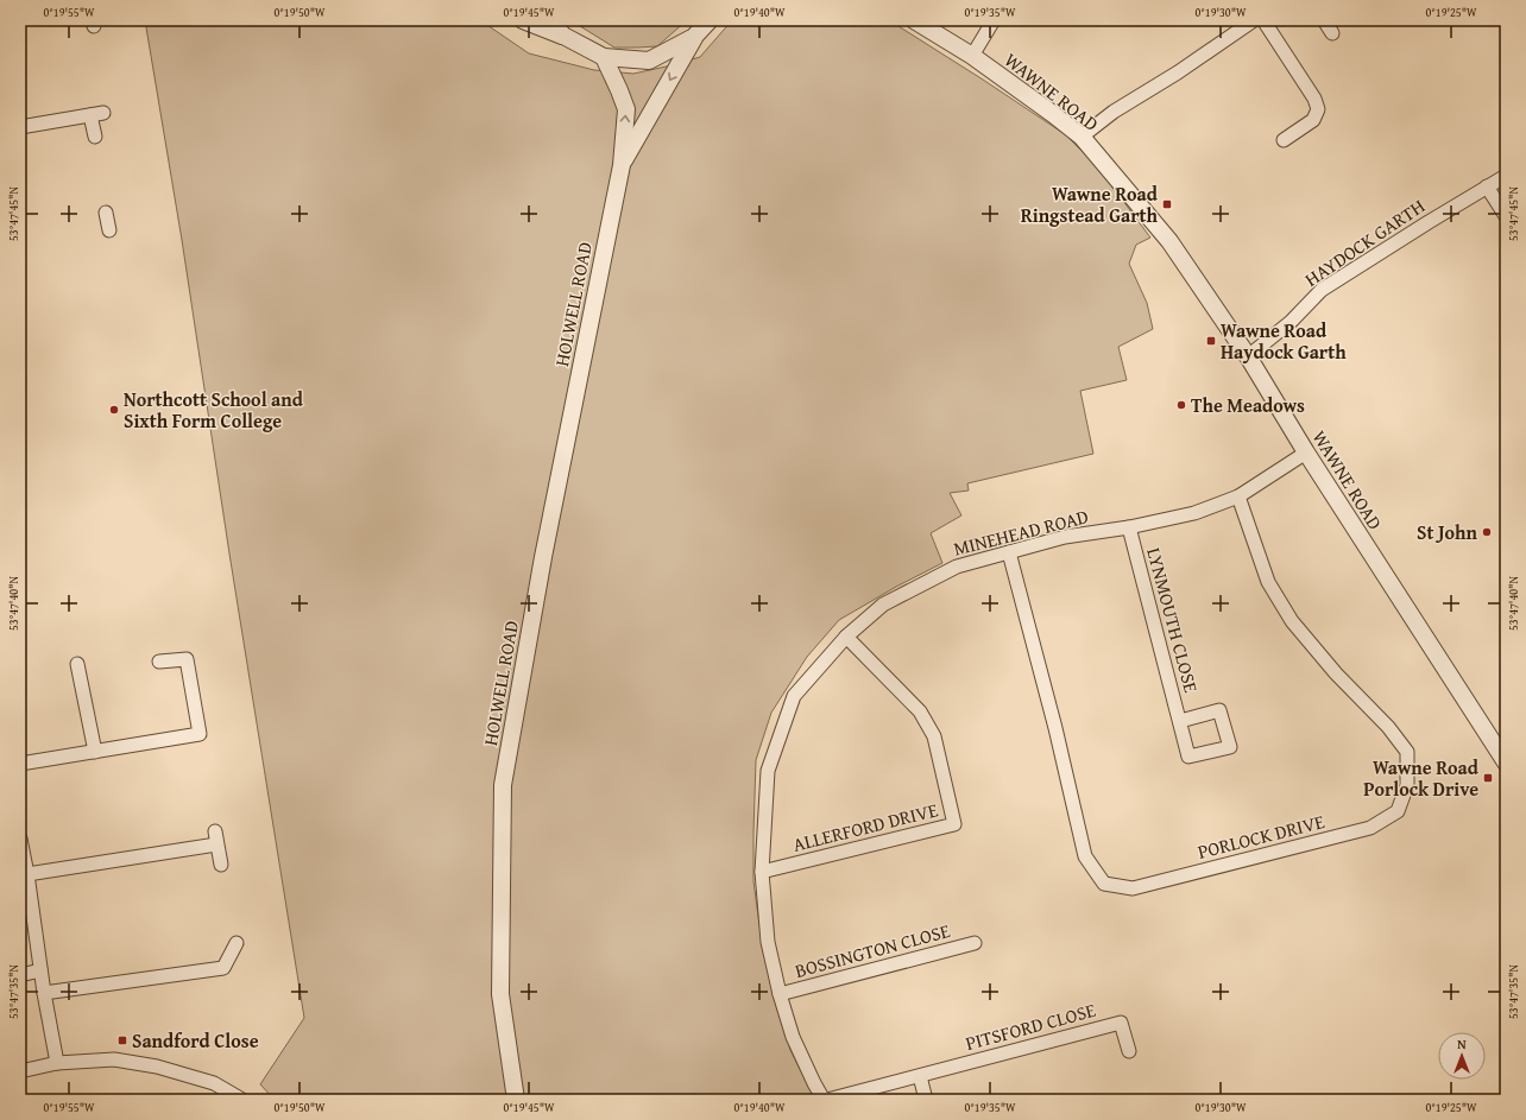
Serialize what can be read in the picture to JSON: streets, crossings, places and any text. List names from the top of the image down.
{
  "streets": {
    "street": [
      "WAWNE ROAD",
      "HAYDOCK GARTH",
      "HOLWELL ROAD",
      "MINEHEAD ROAD",
      "LYNMOUTH CLOSE",
      "ALLERFORD DRIVE",
      "PORLOCK DRIVE",
      "BOSSINGTON CLOSE",
      "PITSFORD CLOSE"
    ]
  },
  "crossings": [
    ["WAWNE ROAD", "HAYDOCK GARTH"],
    ["WAWNE ROAD", "MINEHEAD ROAD"],
    ["MINEHEAD ROAD", "LYNMOUTH CLOSE"],
    ["MINEHEAD ROAD", "ALLERFORD DRIVE"],
    ["MINEHEAD ROAD", "PORLOCK DRIVE"],
    ["MINEHEAD ROAD", "BOSSINGTON CLOSE"]
  ],
  "places": {
    "transit": [
      "Wawne Road Ringstead Garth",
      "Wawne Road Haydock Garth",
      "Wawne Road Porlock Drive",
      "Sandford Close"
    ],
    "other": ["The Meadows", "Northcott School and Sixth Form College", "St John"]
  },
  "north": "top",
  "coordinates": [
    "0°19'55\"W",
    "0°19'50\"W",
    "0°19'45\"W",
    "0°19'40\"W",
    "0°19'35\"W",
    "0°19'30\"W",
    "0°19'25\"W",
    "53°47'45\"N",
    "53°47'40\"N",
    "53°47'35\"N"
  ]
}
